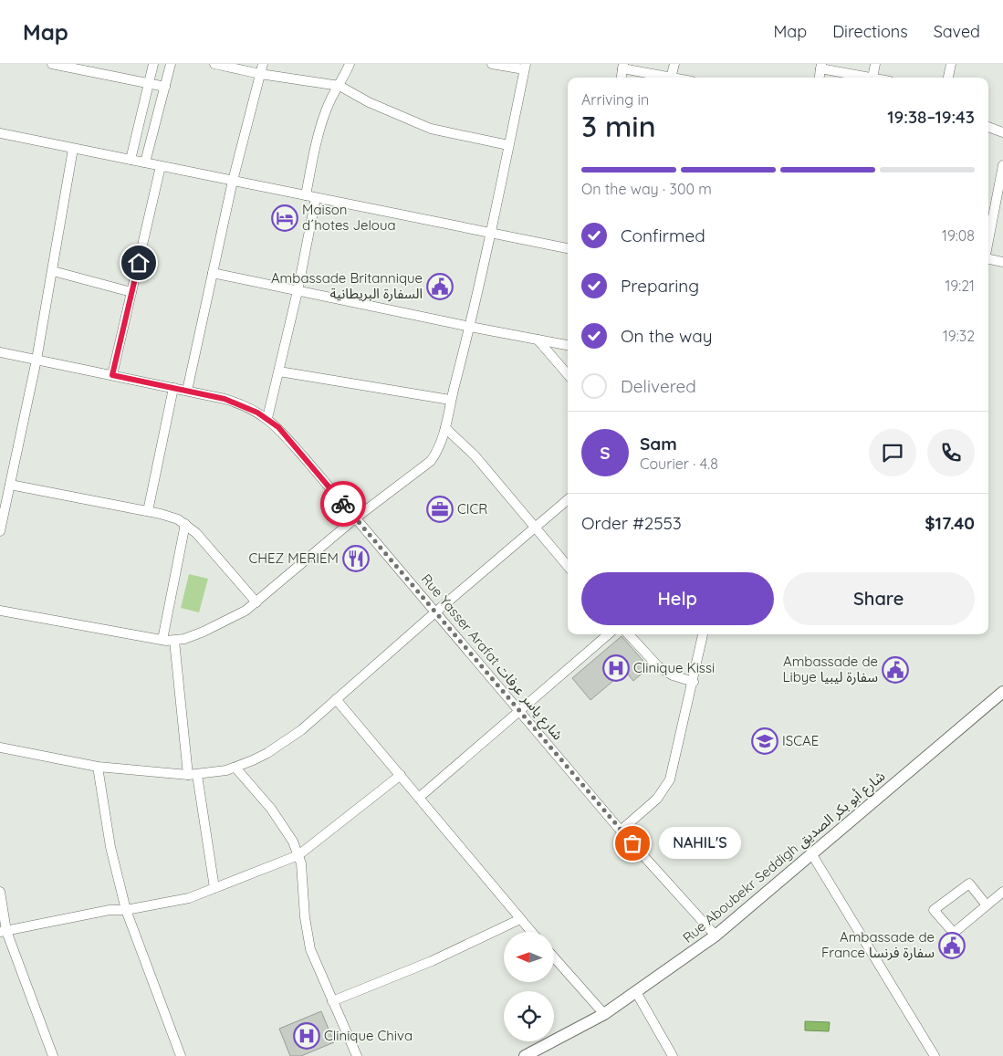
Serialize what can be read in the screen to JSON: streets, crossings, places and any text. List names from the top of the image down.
{
  "streets": {
    "street": ["Rue Yasser Arafat شارع ياسر عرفات", "Rue Aboubekr Seddigh شارع أبو بكر الصديق"]
  },
  "crossings": [
    ["Rue Yasser Arafat شارع ياسر عرفات", "Rue Aboubekr Seddigh شارع أبو بكر الصديق"]
  ],
  "places": {
    "hotel": ["Maison d´hotes Jeloua"],
    "public building": ["Ambassade Britannique السفارة البريطانية", "Ambassade de Libye سفارة ليبيا", "Ambassade de France سفارة فرنسا"],
    "office": ["CICR"],
    "restaurant": ["CHEZ MERIEM"],
    "hospital": ["Clinique Kissi", "Clinique Chiva"],
    "school or university": ["ISCAE"],
    "other": ["NAHIL'S"]
  },
  "north": "left",
  "page": {
    "header": "Map",
    "nav": ["Map", "Directions", "Saved"],
    "heading": ["3 min", "Arriving in", "19:38–19:43"],
    "panel": [
      "Sam",
      "Courier · 4.8",
      "Order #2553",
      "$17.40"
    ],
    "bar": "On the way · 300 m",
    "list": [
      ["Confirmed", "19:08"],
      ["Preparing", "19:21"],
      ["On the way", "19:32"],
      "Delivered"
    ],
    "round": "S",
    "buttons": ["Help", "Share"],
    "bubble": "NAHIL'S"
  }
}
